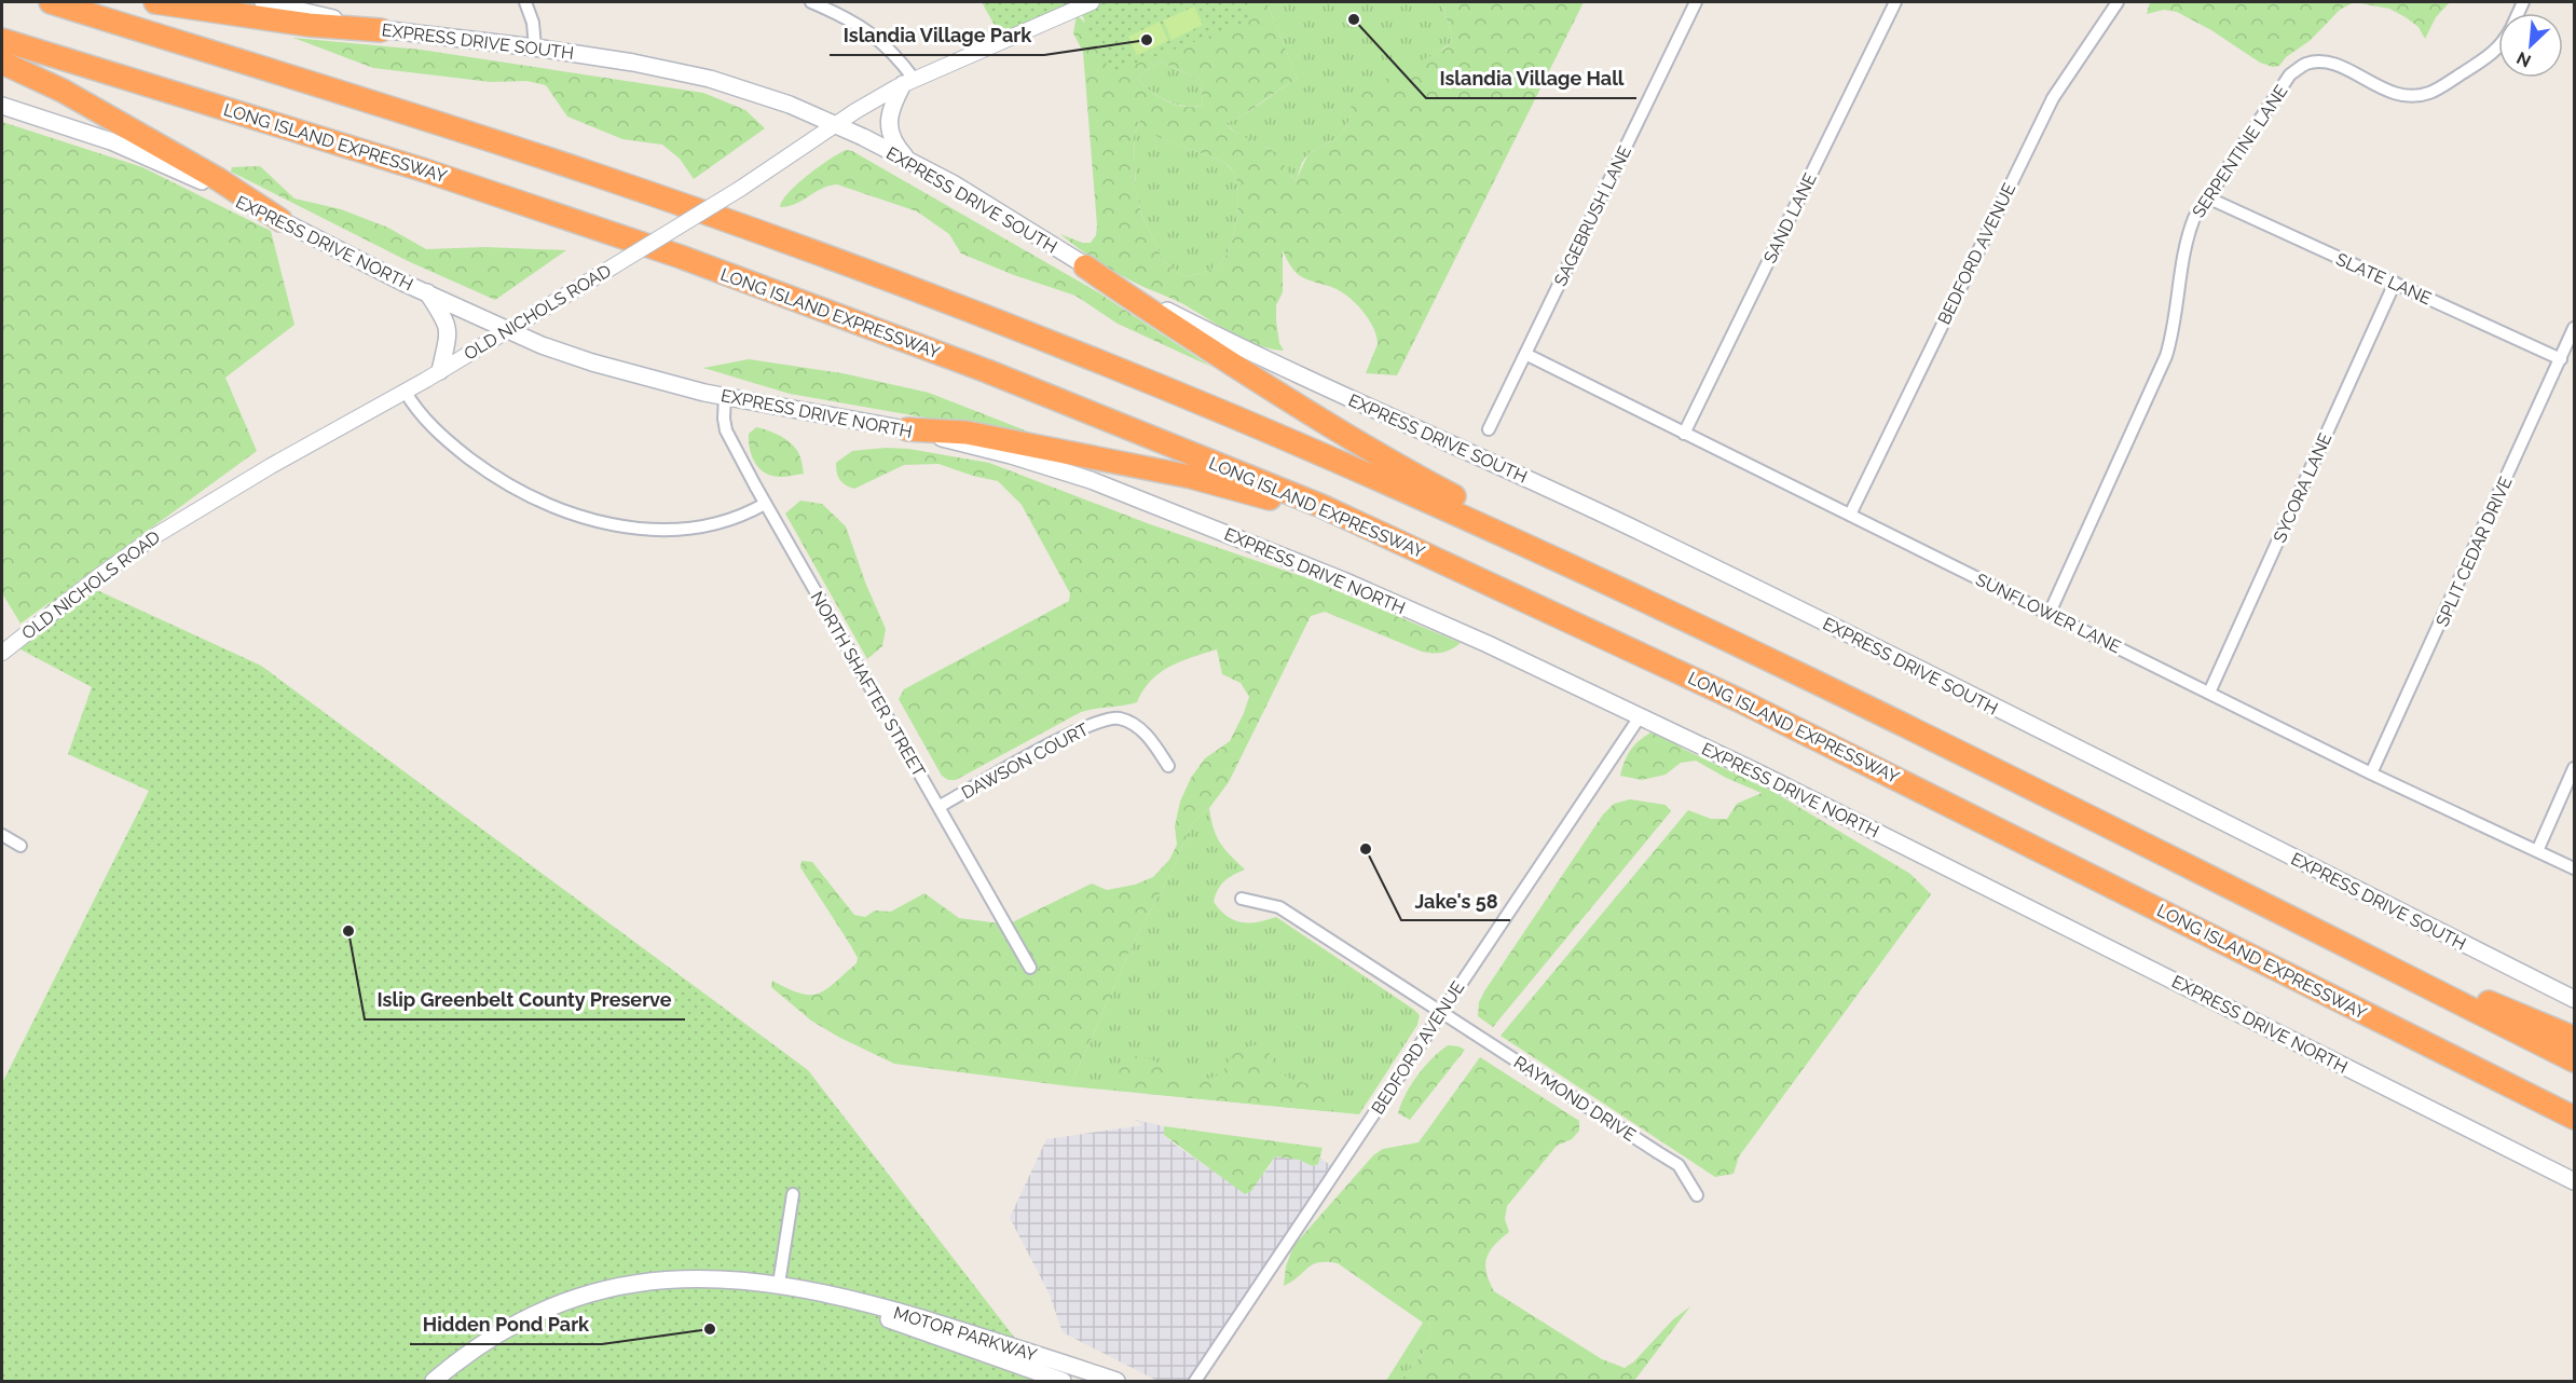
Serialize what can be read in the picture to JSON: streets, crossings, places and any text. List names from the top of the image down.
{
  "streets": {
    "highway": ["LONG ISLAND EXPRESSWAY"],
    "main road": ["EXPRESS DRIVE SOUTH", "EXPRESS DRIVE NORTH", "MOTOR PARKWAY"],
    "street": [
      "SERPENTINE LANE",
      "SAGEBRUSH LANE",
      "SAND LANE",
      "BEDFORD AVENUE",
      "SLATE LANE",
      "OLD NICHOLS ROAD",
      "SYCORA LANE",
      "SPLIT CEDAR DRIVE",
      "SUNFLOWER LANE",
      "NORTH SHAFTER STREET",
      "DAWSON COURT",
      "RAYMOND DRIVE"
    ]
  },
  "crossings": [
    ["EXPRESS DRIVE SOUTH", "OLD NICHOLS ROAD"],
    ["SERPENTINE LANE", "SLATE LANE"],
    ["SERPENTINE LANE", "SUNFLOWER LANE"],
    ["SAGEBRUSH LANE", "SUNFLOWER LANE"],
    ["SAND LANE", "SUNFLOWER LANE"],
    ["EXPRESS DRIVE NORTH", "BEDFORD AVENUE"],
    ["EXPRESS DRIVE NORTH", "OLD NICHOLS ROAD"],
    ["EXPRESS DRIVE NORTH", "NORTH SHAFTER STREET"],
    ["BEDFORD AVENUE", "SUNFLOWER LANE"],
    ["BEDFORD AVENUE", "RAYMOND DRIVE"],
    ["SLATE LANE", "SYCORA LANE"],
    ["SLATE LANE", "SPLIT CEDAR DRIVE"],
    ["SYCORA LANE", "SUNFLOWER LANE"],
    ["SPLIT CEDAR DRIVE", "SUNFLOWER LANE"],
    ["NORTH SHAFTER STREET", "DAWSON COURT"]
  ],
  "places": [
    "Islandia Village Hall",
    "Islandia Village Park",
    "Jake's 58",
    "Islip Greenbelt County Preserve",
    "Hidden Pond Park"
  ],
  "north": "bottom left"
}
